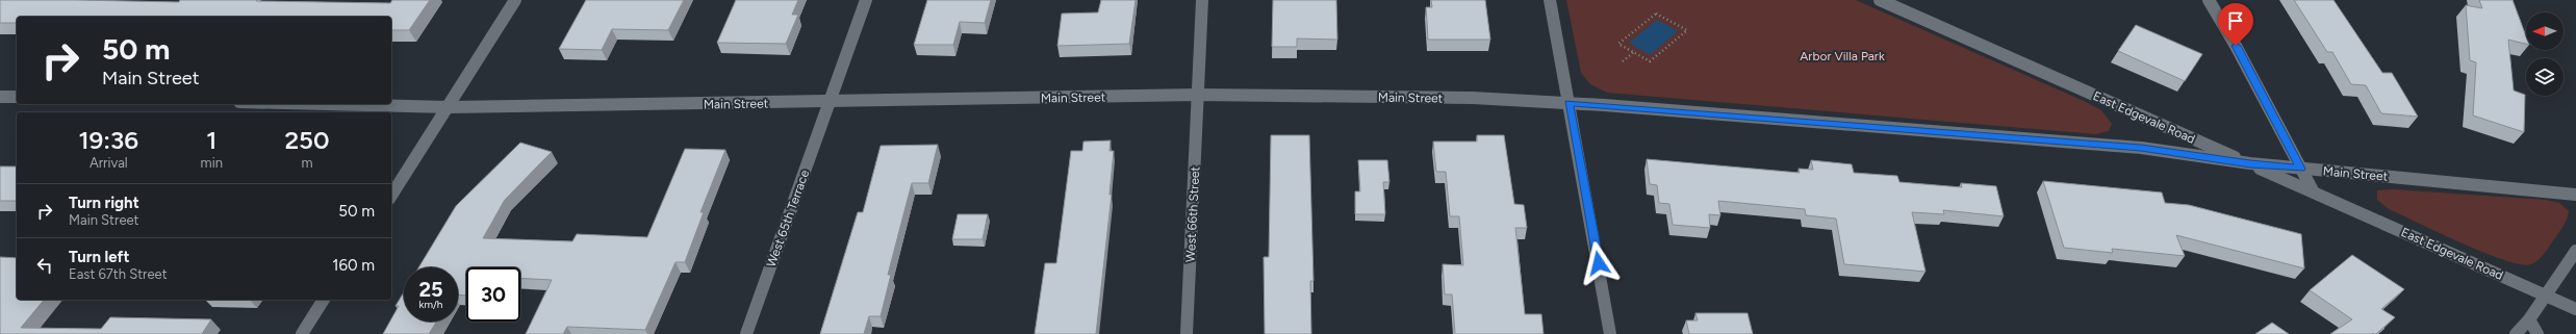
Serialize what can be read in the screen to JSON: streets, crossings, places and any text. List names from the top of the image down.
{
  "streets": {
    "street": [
      "Main Street",
      "East Edgevale Road",
      "West 66th Street",
      "West 65th Terrace"
    ]
  },
  "crossings": [
    ["Main Street", "East Edgevale Road"],
    ["Main Street", "West 66th Street"],
    ["Main Street", "West 65th Terrace"]
  ],
  "parks": ["Arbor Villa Park"],
  "north": "left",
  "page": {
    "turn": ["50 m", "Main Street"],
    "eta": [
      "19:36",
      "Arrival",
      "1",
      "min",
      "250",
      "m"
    ],
    "list": [
      {
        "name": "Turn right",
        "note": "Main Street",
        "value": "50 m"
      },
      {
        "name": "Turn left",
        "note": "East 67th Street",
        "value": "160 m"
      }
    ],
    "speed": "25 km/h",
    "limit": "30"
  }
}
